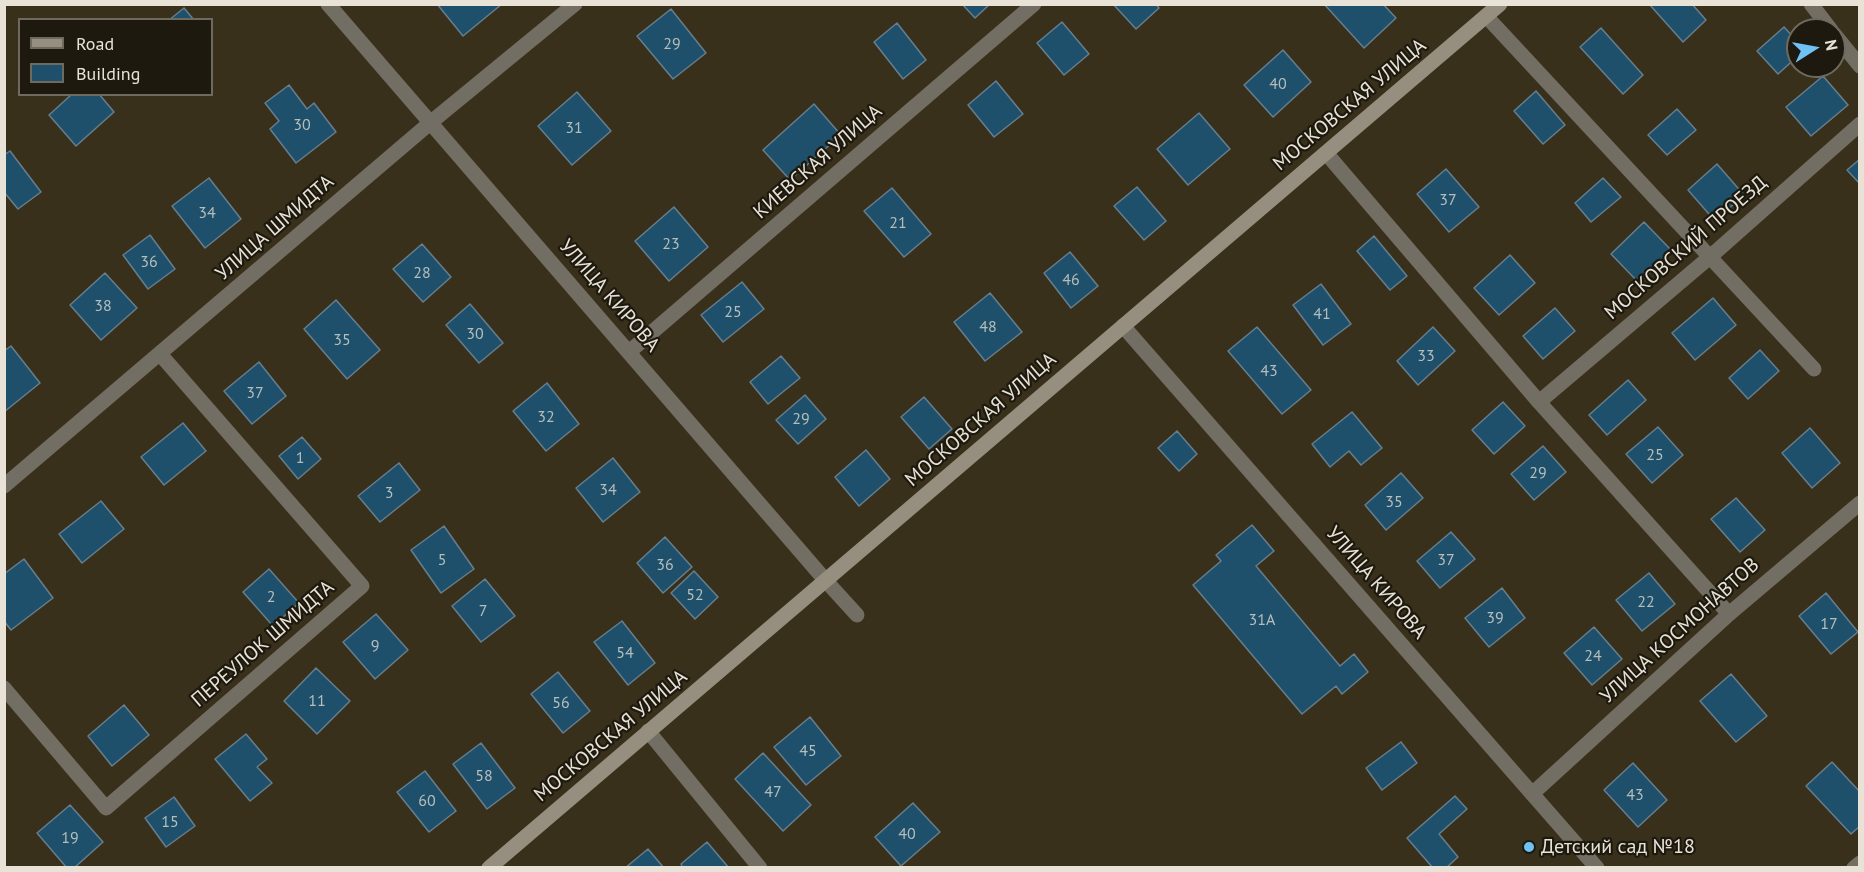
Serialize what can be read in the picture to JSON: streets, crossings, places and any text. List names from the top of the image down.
{
  "streets": {
    "street": [
      "МОСКОВСКАЯ УЛИЦА",
      "КИЕВСКАЯ УЛИЦА",
      "УЛИЦА ШМИДТА",
      "МОСКОВСКИЙ ПРОЕЗД",
      "УЛИЦА КИРОВА",
      "УЛИЦА КОСМОНАВТОВ",
      "ПЕРЕУЛОК ШМИДТА"
    ]
  },
  "crossings": [
    ["МОСКОВСКАЯ УЛИЦА", "УЛИЦА КИРОВА"],
    ["КИЕВСКАЯ УЛИЦА", "УЛИЦА КИРОВА"],
    ["УЛИЦА ШМИДТА", "УЛИЦА КИРОВА"],
    ["УЛИЦА ШМИДТА", "ПЕРЕУЛОК ШМИДТА"],
    ["УЛИЦА КИРОВА", "УЛИЦА КОСМОНАВТОВ"]
  ],
  "places": ["Детский сад №18"],
  "house_numbers": [
    "29",
    "40",
    "30",
    "31",
    "37",
    "34",
    "21",
    "23",
    "36",
    "28",
    "46",
    "38",
    "25",
    "41",
    "48",
    "30",
    "35",
    "33",
    "43",
    "37",
    "32",
    "29",
    "25",
    "1",
    "29",
    "34",
    "3",
    "35",
    "5",
    "37",
    "36",
    "52",
    "2",
    "22",
    "7",
    "39",
    "31А",
    "17",
    "9",
    "54",
    "24",
    "11",
    "56",
    "45",
    "58",
    "47",
    "43",
    "60",
    "15",
    "40",
    "19"
  ],
  "legend": ["Road", "Building"],
  "north": "right"
}
